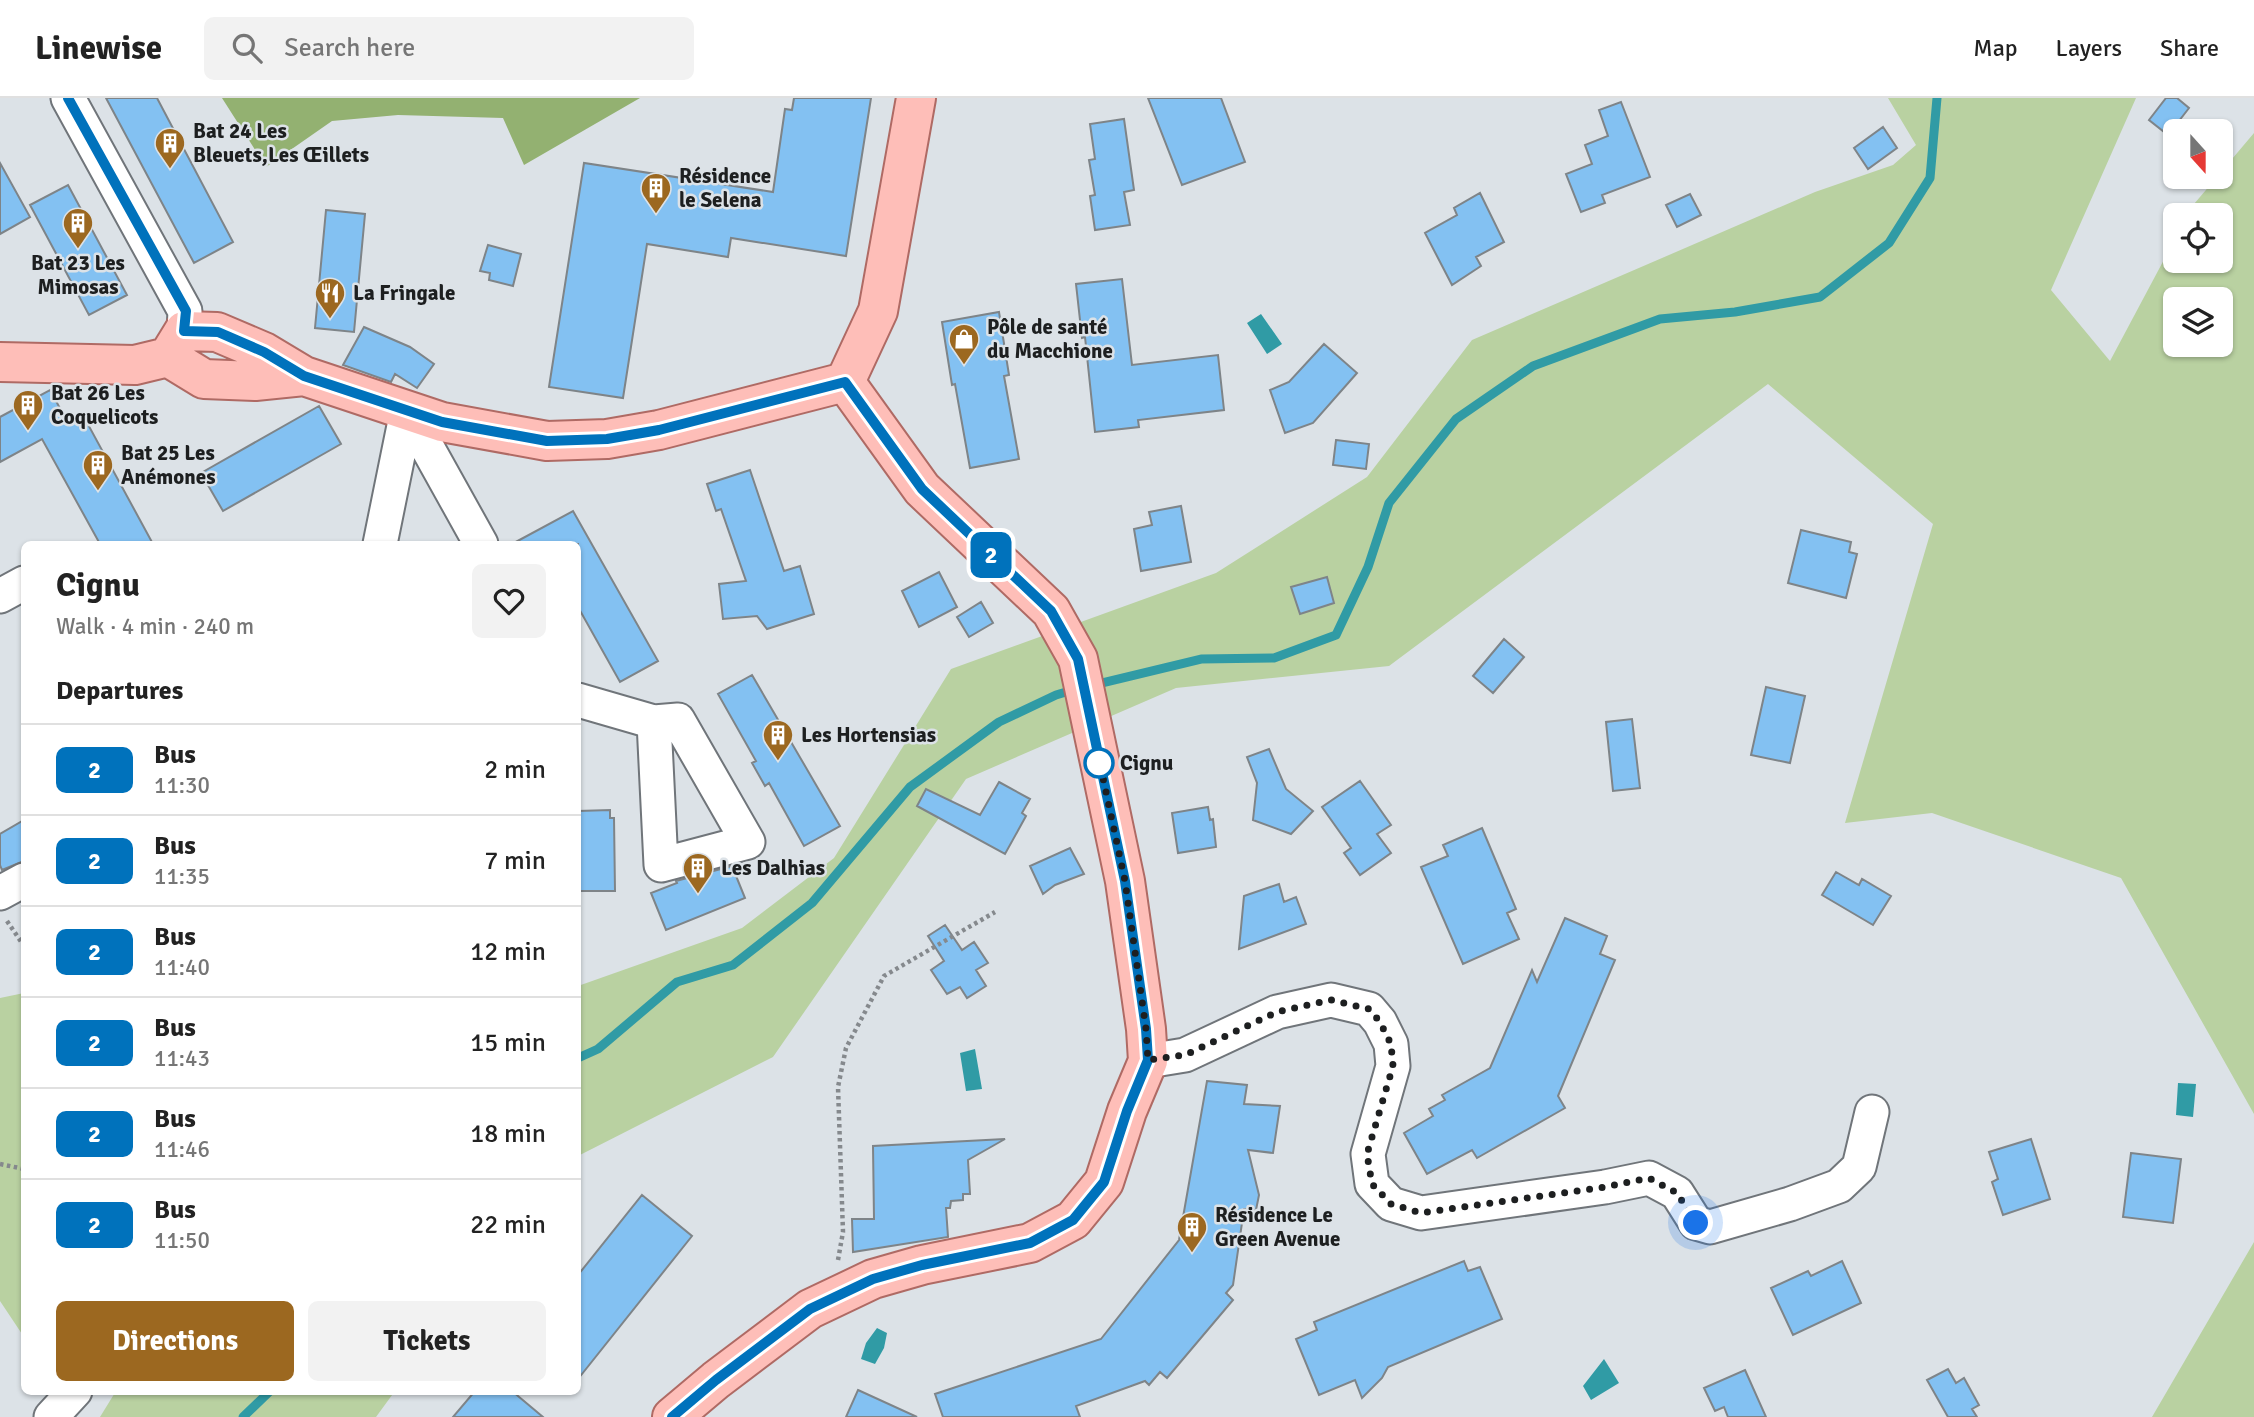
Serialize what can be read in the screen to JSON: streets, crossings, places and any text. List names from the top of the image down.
{
  "places": {
    "building": [
      "Bat 24 Les Bleuets,Les Œillets",
      "Résidence le Selena",
      "Bat 23 Les Mimosas",
      "Bat 26 Les Coquelicots",
      "Bat 25 Les Anémones",
      "Les Hortensias",
      "Les Dalhias",
      "Résidence Le Green Avenue"
    ],
    "restaurant": ["La Fringale"],
    "shop": ["Pôle de santé du Macchione"],
    "other": ["Cignu"]
  },
  "lines": ["bus line 2"],
  "north": "bottom",
  "page": {
    "header": "Linewise",
    "search": "Search here",
    "nav": ["Map", "Layers", "Share"],
    "on_map": "2",
    "heading": [
      ["Cignu", "Walk · 4 min · 240 m"],
      "Departures"
    ],
    "list": [
      {
        "mark": "2",
        "name": "Bus",
        "note": "11:30",
        "value": "2 min"
      },
      {
        "mark": "2",
        "name": "Bus",
        "note": "11:35",
        "value": "7 min"
      },
      {
        "mark": "2",
        "name": "Bus",
        "note": "11:40",
        "value": "12 min"
      },
      {
        "mark": "2",
        "name": "Bus",
        "note": "11:43",
        "value": "15 min"
      },
      {
        "mark": "2",
        "name": "Bus",
        "note": "11:46",
        "value": "18 min"
      },
      {
        "mark": "2",
        "name": "Bus",
        "note": "11:50",
        "value": "22 min"
      }
    ],
    "buttons": ["Directions", "Tickets"]
  }
}
